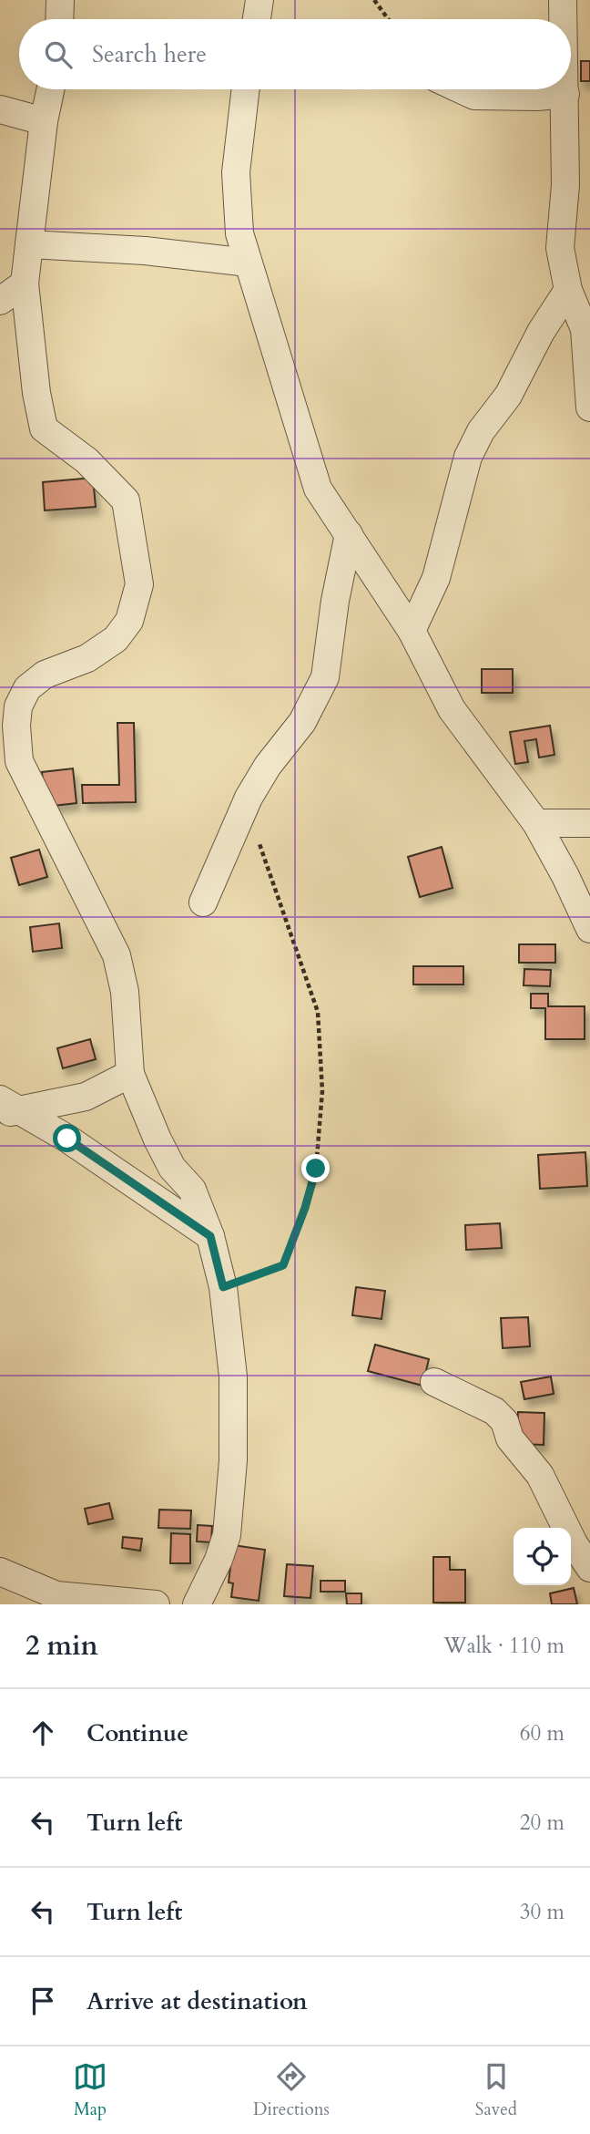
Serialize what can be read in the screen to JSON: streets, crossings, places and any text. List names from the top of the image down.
{
  "page": {
    "search": "Search here",
    "heading": ["2 min", "Walk · 110 m"],
    "list": [
      ["Continue", "60 m"],
      ["Turn left", "20 m"],
      ["Turn left", "30 m"],
      "Arrive at destination"
    ],
    "nav": ["Map", "Directions", "Saved"]
  }
}
